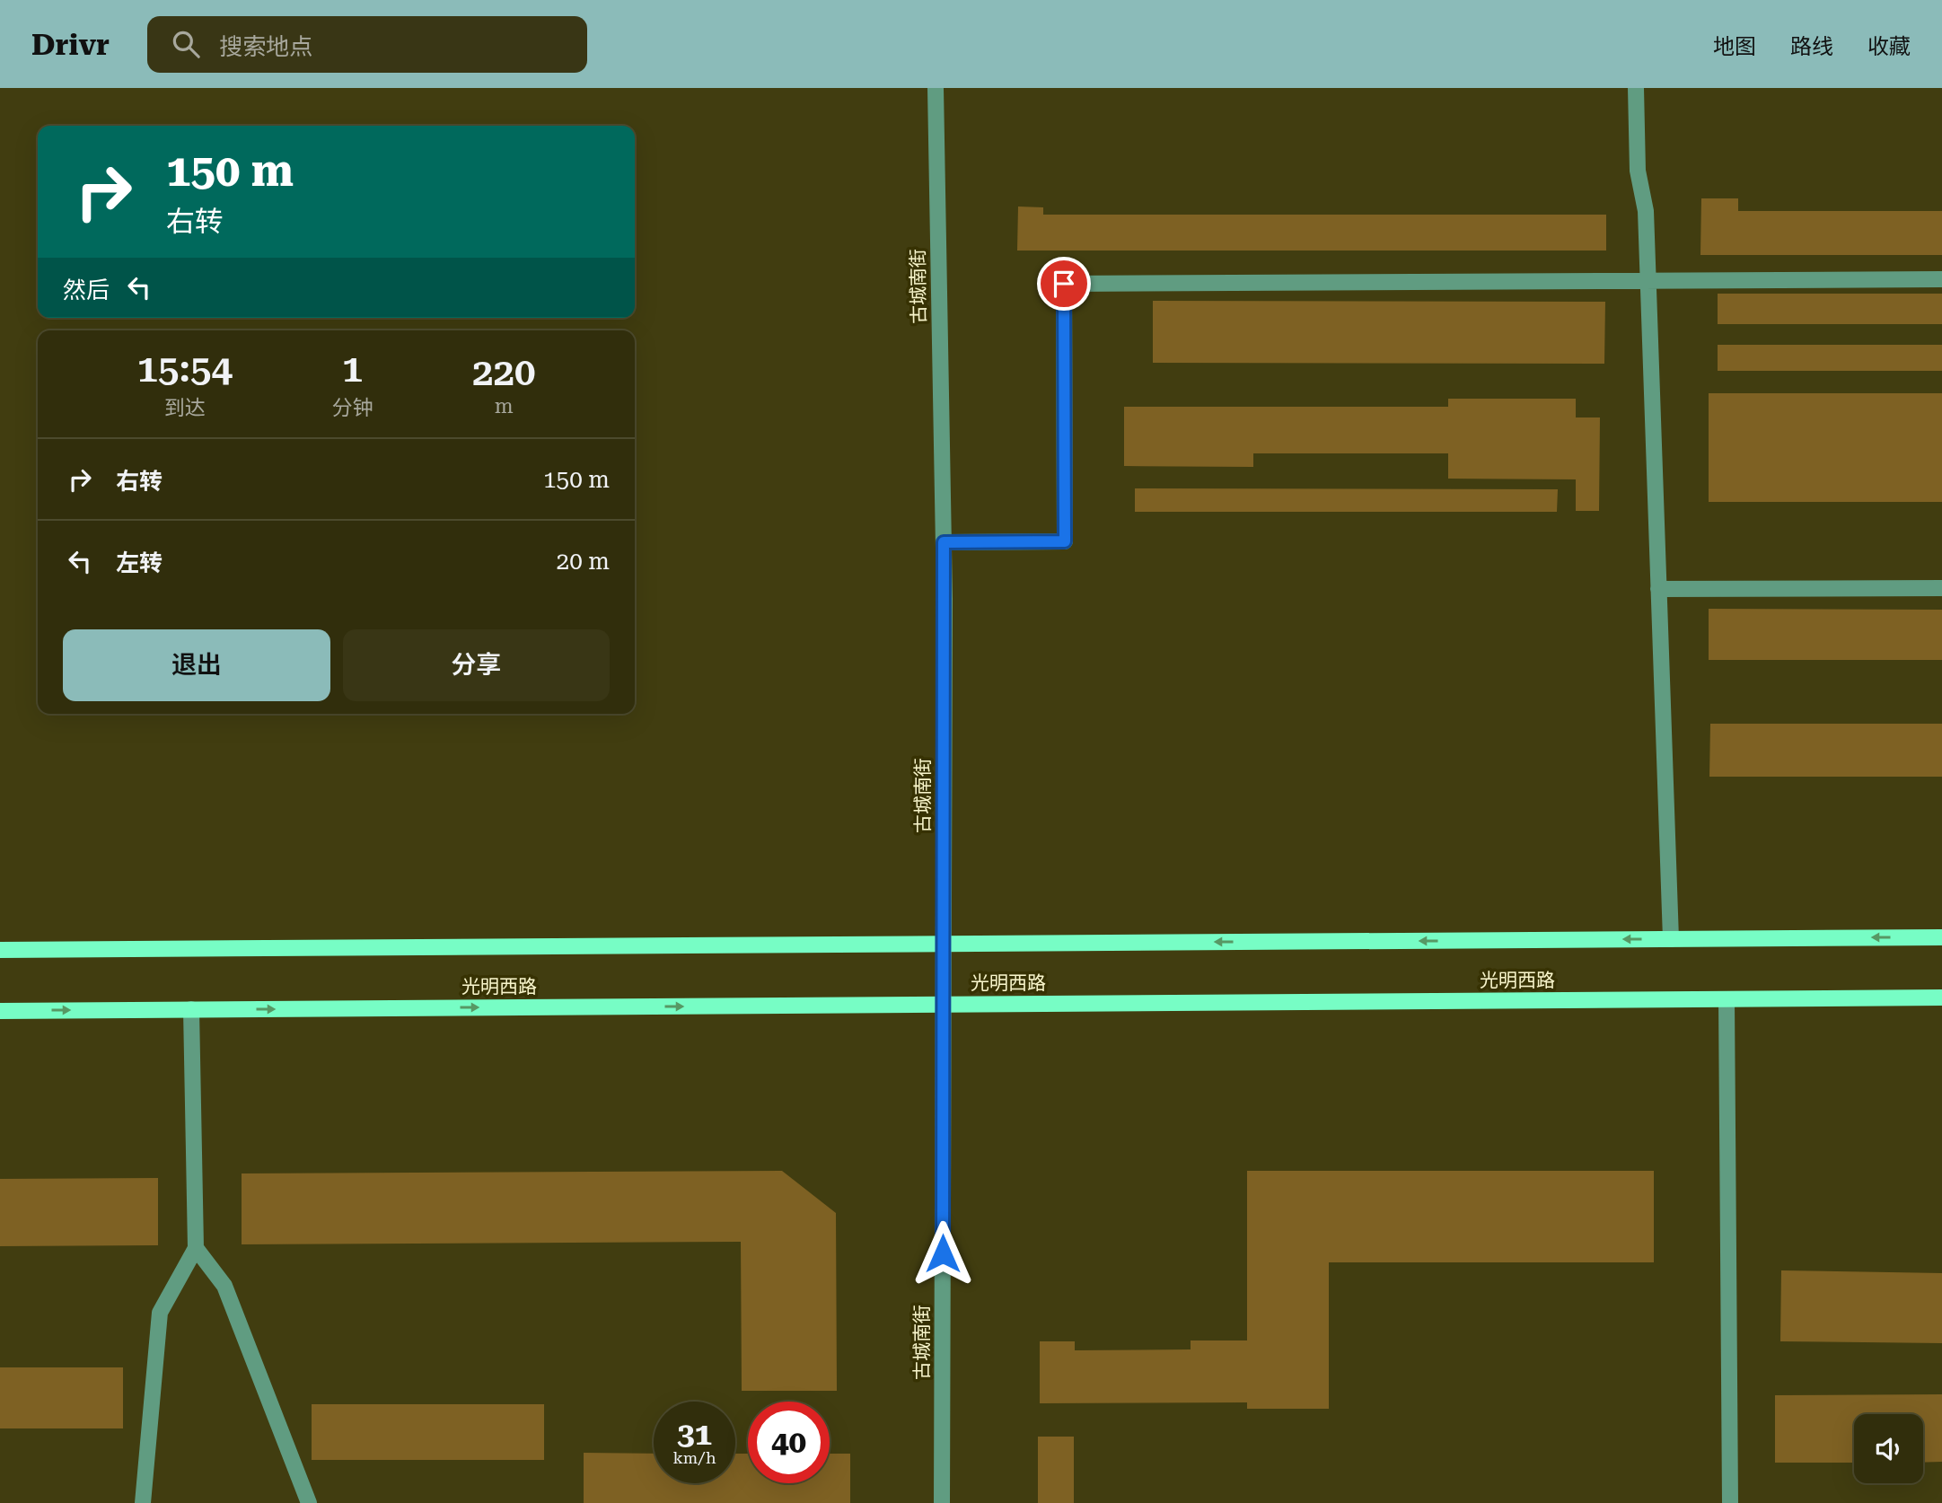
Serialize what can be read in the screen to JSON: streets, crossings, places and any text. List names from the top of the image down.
{
  "streets": {
    "main road": ["光明西路"],
    "street": ["古城南街"]
  },
  "crossings": [
    ["古城南街", "光明西路"]
  ],
  "page": {
    "header": "Drivr",
    "search": "搜索地点",
    "nav": ["地图", "路线", "收藏"],
    "turn": ["150 m", "右转"],
    "then": "然后",
    "eta": [
      "15:54",
      "到达",
      "1",
      "分钟",
      "220",
      "m"
    ],
    "list": [
      {
        "name": "右转",
        "value": "150 m"
      },
      {
        "name": "左转",
        "value": "20 m"
      }
    ],
    "buttons": ["退出", "分享"],
    "speed": "31 km/h",
    "limit": "40"
  }
}
